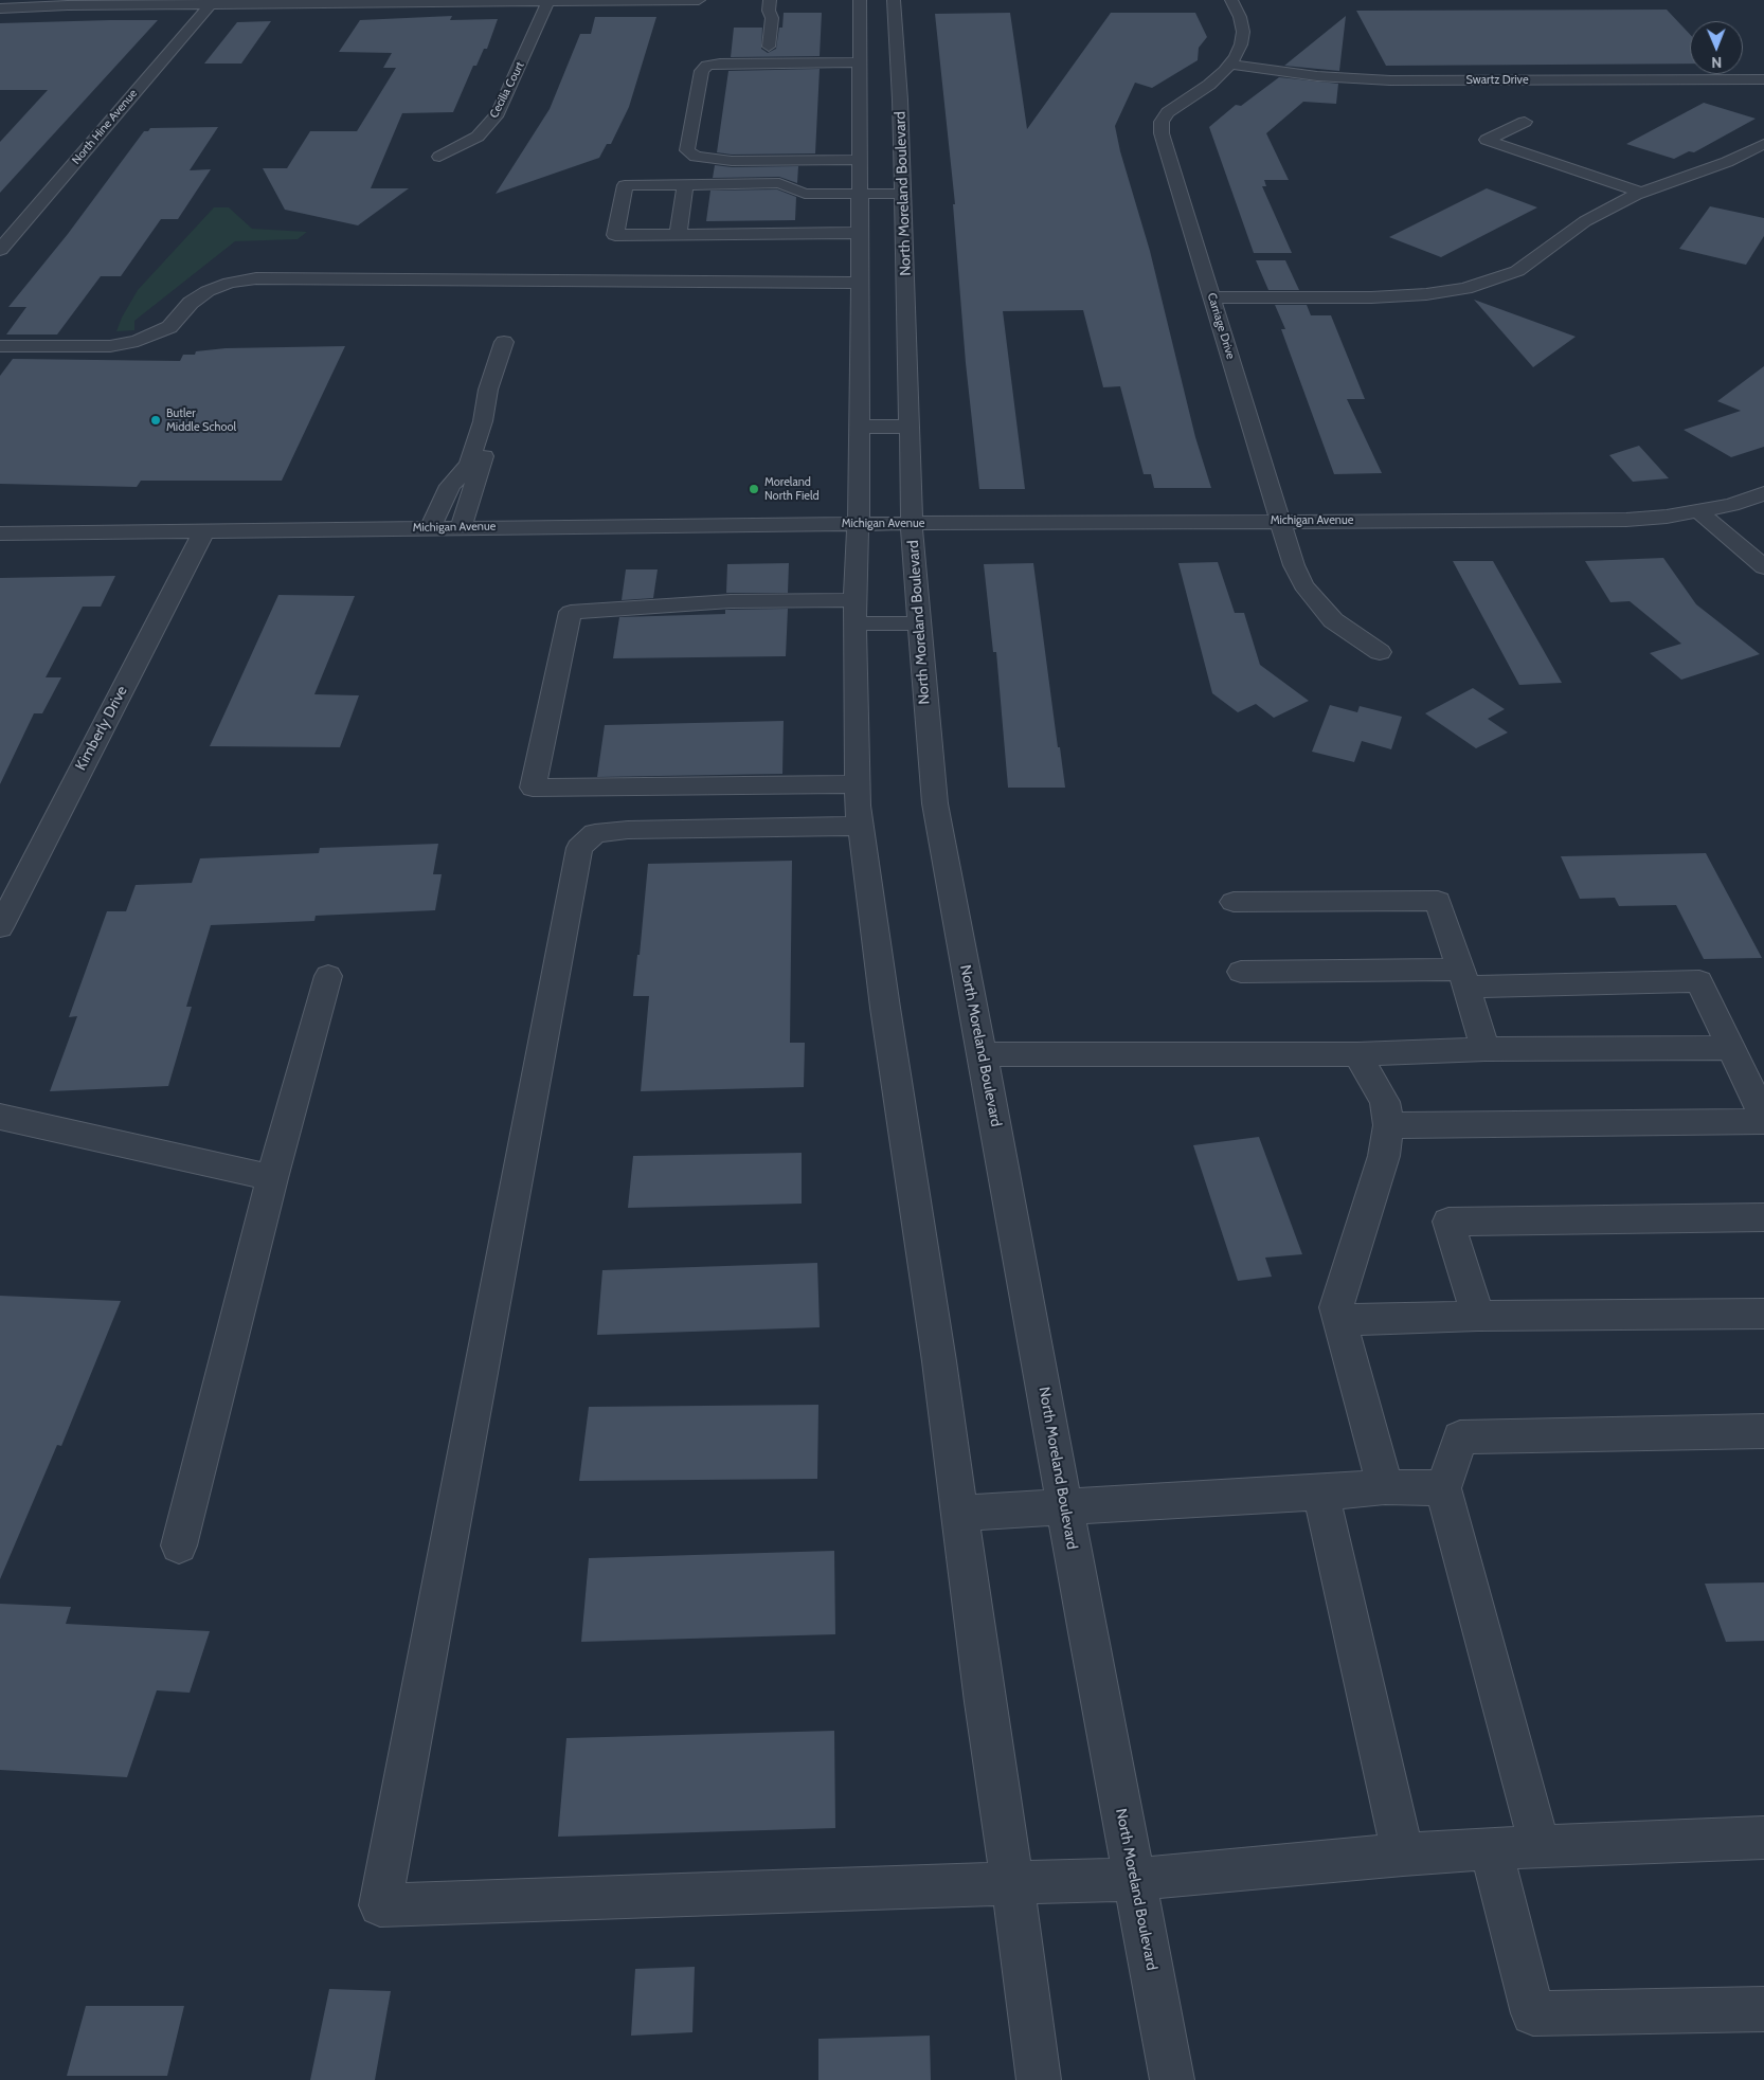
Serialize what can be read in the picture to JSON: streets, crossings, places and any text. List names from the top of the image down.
{
  "streets": {
    "street": [
      "Swartz Drive",
      "Cecilia Court",
      "North Hine Avenue",
      "North Moreland Boulevard",
      "Carriage Drive",
      "Michigan Avenue",
      "Kimberly Drive"
    ]
  },
  "crossings": [
    ["Swartz Drive", "Carriage Drive"],
    ["North Moreland Boulevard", "Michigan Avenue"],
    ["Carriage Drive", "Michigan Avenue"],
    ["Michigan Avenue", "Kimberly Drive"]
  ],
  "places": ["Butler Middle School", "Moreland North Field"],
  "north": "bottom"
}
